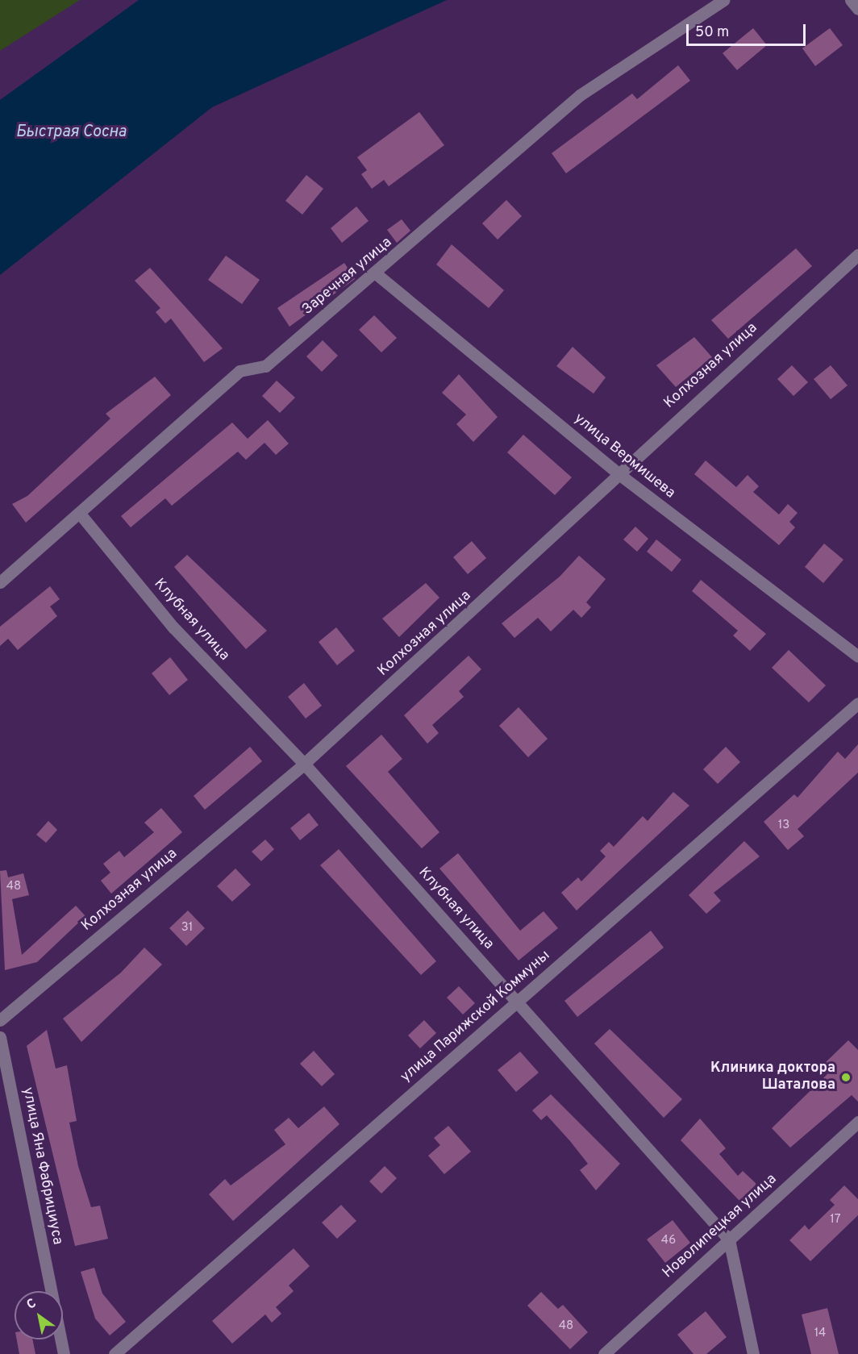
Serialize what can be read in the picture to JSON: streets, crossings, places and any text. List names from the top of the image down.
{
  "streets": {
    "street": [
      "Заречная улица",
      "Колхозная улица",
      "улица Вермишева",
      "Клубная улица",
      "улица Парижской Коммуны",
      "улица Яна Фабрициуса",
      "Новолипецкая улица"
    ]
  },
  "crossings": [
    ["Заречная улица", "улица Вермишева"],
    ["Заречная улица", "Клубная улица"],
    ["Колхозная улица", "улица Вермишева"],
    ["Колхозная улица", "Клубная улица"],
    ["Клубная улица", "улица Парижской Коммуны"],
    ["Клубная улица", "Новолипецкая улица"]
  ],
  "water": ["Быстрая Сосна"],
  "places": ["Клиника доктора Шаталова"],
  "house_numbers": [
    "13",
    "48",
    "31",
    "17",
    "46",
    "48",
    "14"
  ],
  "scale_bar": "50 m",
  "north": "top left"
}
